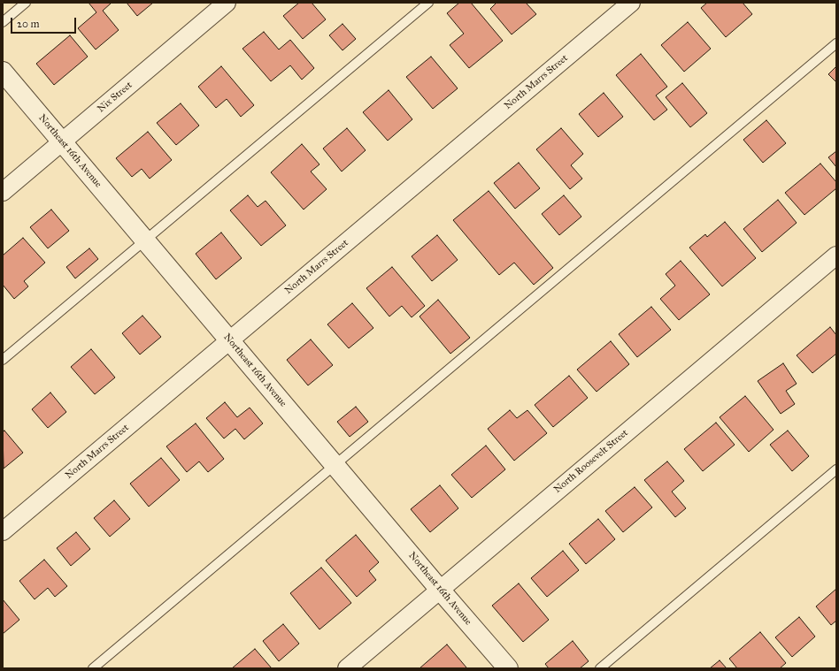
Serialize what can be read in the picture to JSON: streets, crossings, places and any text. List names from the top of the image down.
{
  "streets": {
    "street": [
      "North Marrs Street",
      "Nix Street",
      "Northeast 16th Avenue",
      "North Roosevelt Street"
    ]
  },
  "crossings": [
    ["North Marrs Street", "Northeast 16th Avenue"],
    ["Nix Street", "Northeast 16th Avenue"],
    ["Northeast 16th Avenue", "North Roosevelt Street"]
  ],
  "scale_bar": "20 m"
}
